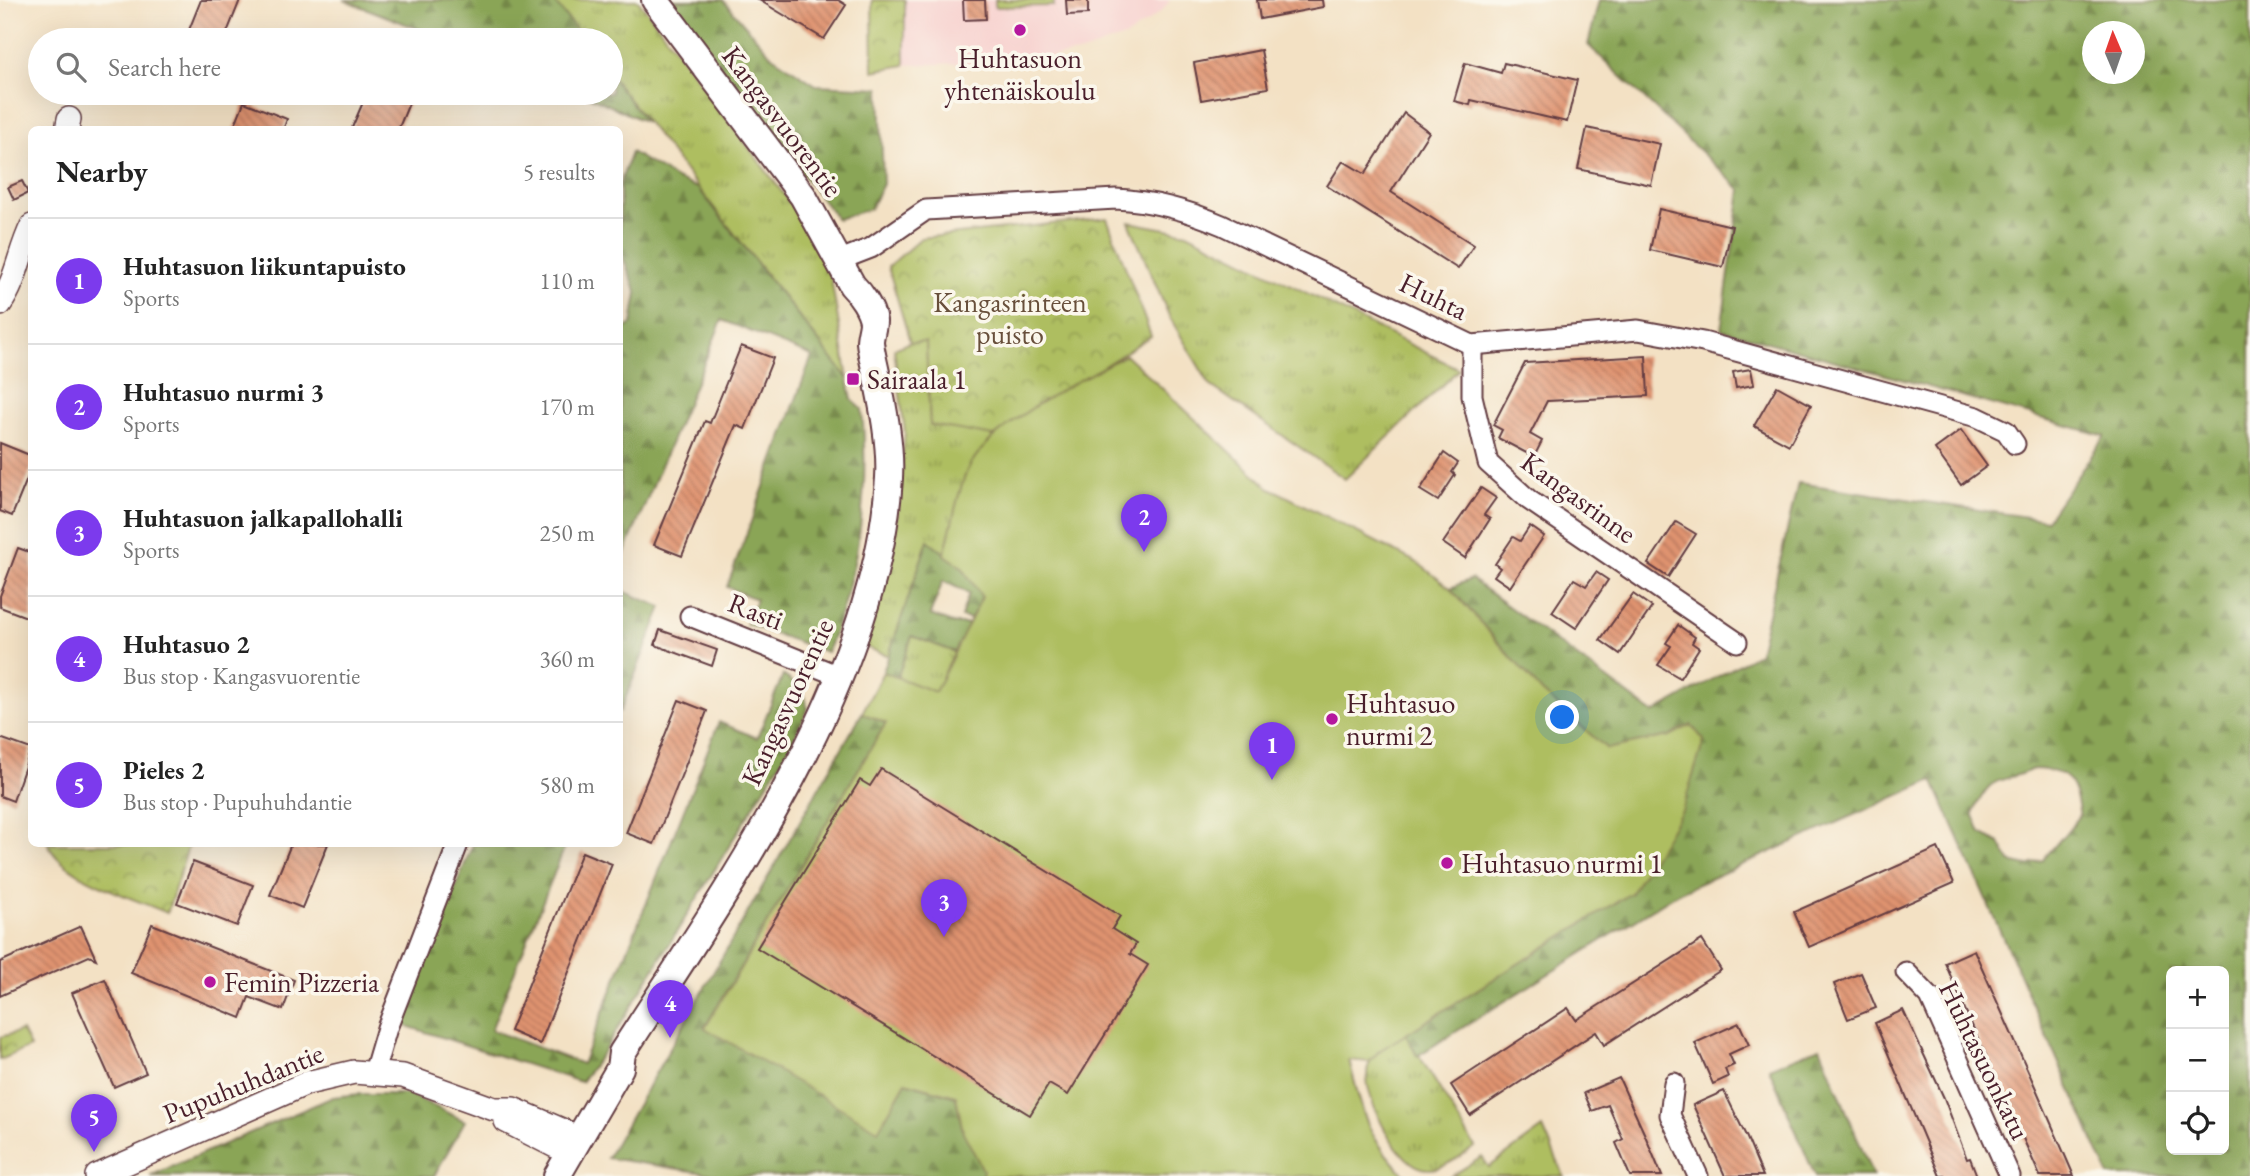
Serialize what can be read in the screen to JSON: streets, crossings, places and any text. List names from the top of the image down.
{
  "streets": {
    "main road": ["Kangasvuorentie"],
    "street": [
      "Huhta",
      "Kangasrinne",
      "Rasti",
      "Huhtasuonkatu",
      "Pupuhuhdantie"
    ]
  },
  "crossings": [
    ["Kangasvuorentie", "Huhta"],
    ["Kangasvuorentie", "Rasti"],
    ["Kangasvuorentie", "Pupuhuhdantie"],
    ["Huhta", "Kangasrinne"]
  ],
  "parks": ["Kangasrinteen puisto"],
  "places": {
    "other": [
      "Huhtasuon yhtenäiskoulu",
      "Huhtasuo nurmi 2",
      "Huhtasuo nurmi 1",
      "Femin Pizzeria"
    ],
    "transit": ["Sairaala 1"]
  },
  "north": "top",
  "page": {
    "search": "Search here",
    "heading": ["Nearby", "5 results"],
    "list": [
      {
        "mark": "1",
        "name": "Huhtasuon liikuntapuisto",
        "note": "Sports",
        "value": "110 m"
      },
      {
        "mark": "2",
        "name": "Huhtasuo nurmi 3",
        "note": "Sports",
        "value": "170 m"
      },
      {
        "mark": "3",
        "name": "Huhtasuon jalkapallohalli",
        "note": "Sports",
        "value": "250 m"
      },
      {
        "mark": "4",
        "name": "Huhtasuo 2",
        "note": "Bus stop · Kangasvuorentie",
        "value": "360 m"
      },
      {
        "mark": "5",
        "name": "Pieles 2",
        "note": "Bus stop · Pupuhuhdantie",
        "value": "580 m"
      }
    ],
    "pins": [
      "2",
      "1",
      "3",
      "4",
      "5"
    ],
    "map_buttons": ["+", "−"]
  }
}
